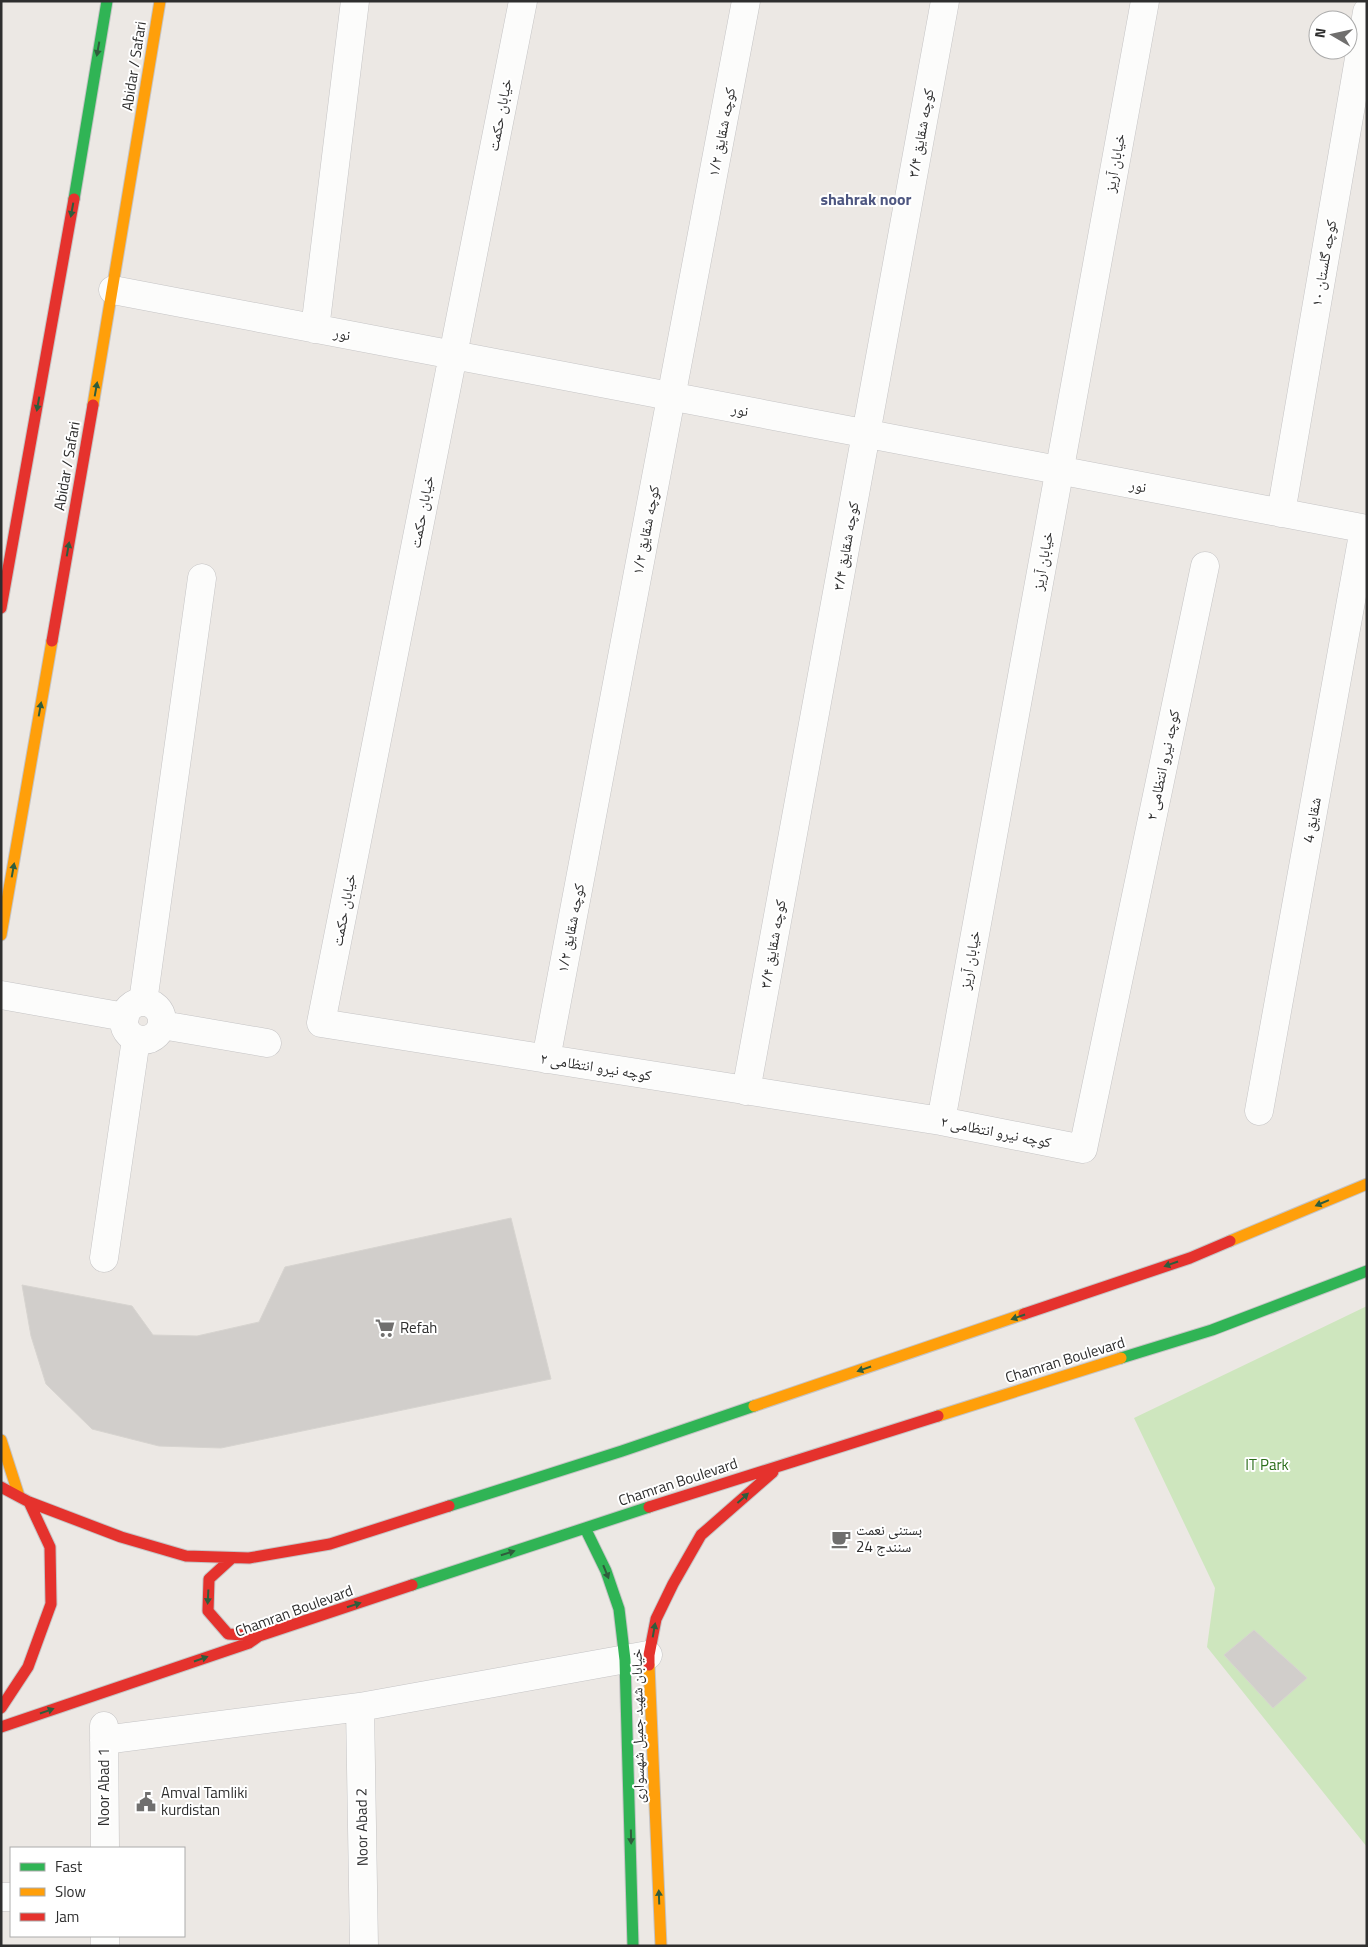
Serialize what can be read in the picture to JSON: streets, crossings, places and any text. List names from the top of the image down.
{
  "streets": {
    "main road": ["Abidar / Safari", "Chamran Boulevard", "خیابان شهید جمیل شهسواری"],
    "street": [
      "خیابان حکمت",
      "کوچه شقایق ۱/۲",
      "کوچه شقایق ۳/۴",
      "خیابان آریز",
      "کوچه گلستان ۱۰",
      "نور",
      "کوچه نیرو انتظامی ۲",
      "شقایق 4",
      "Noor Abad 1",
      "Noor Abad 2"
    ]
  },
  "crossings": [
    ["Abidar / Safari", "نور"],
    ["خیابان حکمت", "نور"],
    ["خیابان حکمت", "کوچه نیرو انتظامی ۲"],
    ["کوچه شقایق ۱/۲", "نور"],
    ["کوچه شقایق ۱/۲", "کوچه نیرو انتظامی ۲"],
    ["کوچه شقایق ۳/۴", "نور"],
    ["کوچه شقایق ۳/۴", "کوچه نیرو انتظامی ۲"],
    ["خیابان آریز", "نور"],
    ["خیابان آریز", "کوچه نیرو انتظامی ۲"],
    ["کوچه گلستان ۱۰", "نور"],
    ["نور", "شقایق 4"],
    ["Chamran Boulevard", "خیابان شهید جمیل شهسواری"],
    ["Noor Abad 1", "Noor Abad 2"]
  ],
  "districts": ["shahrak noor"],
  "parks": ["IT Park"],
  "places": {
    "supermarket": ["Refah"],
    "cafe": ["بستنی نعمت سنندج 24"],
    "public building": ["Amval Tamliki kurdistan"]
  },
  "legend": ["Fast", "Slow", "Jam"],
  "north": "left"
}
